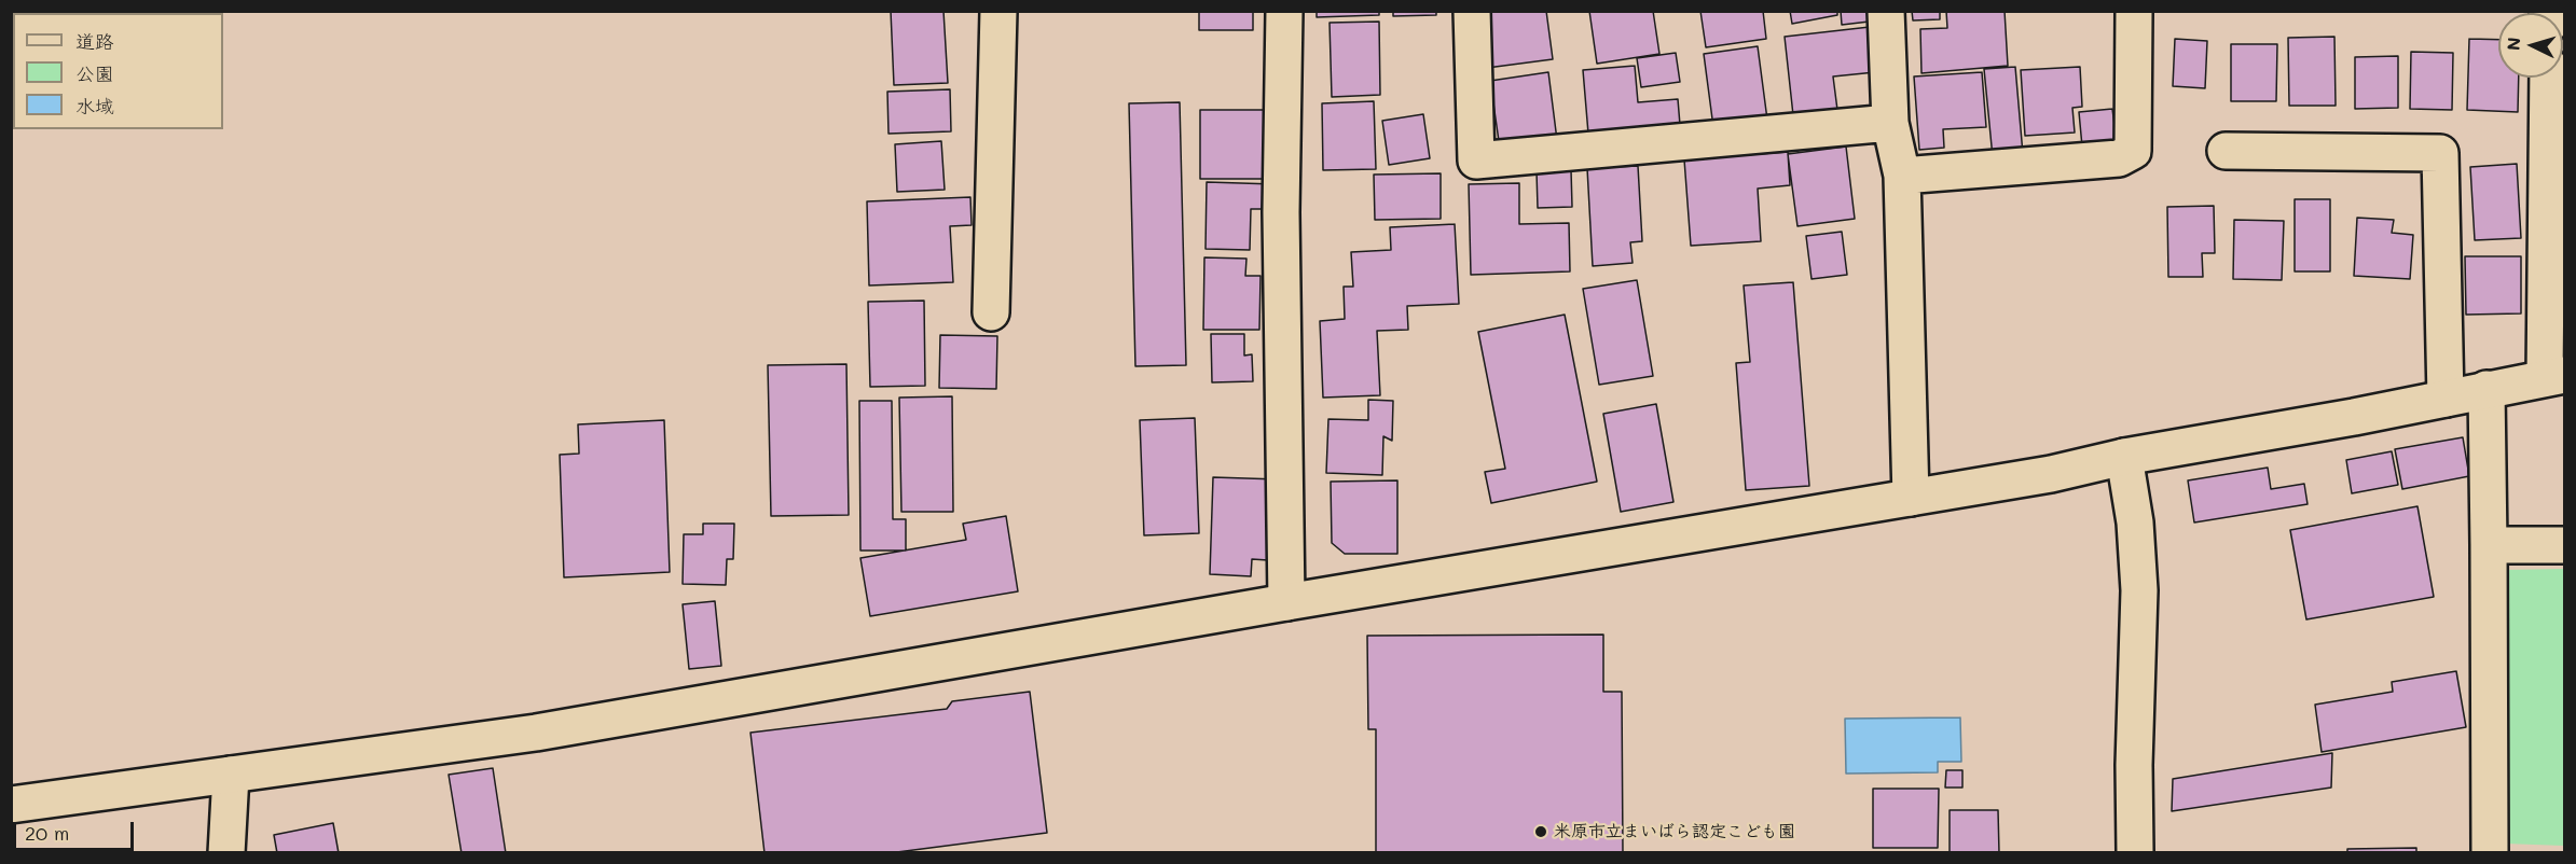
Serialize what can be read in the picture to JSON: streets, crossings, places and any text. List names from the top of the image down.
{
  "places": ["米原市立まいばら認定こども園"],
  "legend": ["道路", "公園", "水域"],
  "scale_bar": "20 m",
  "north": "left"
}
